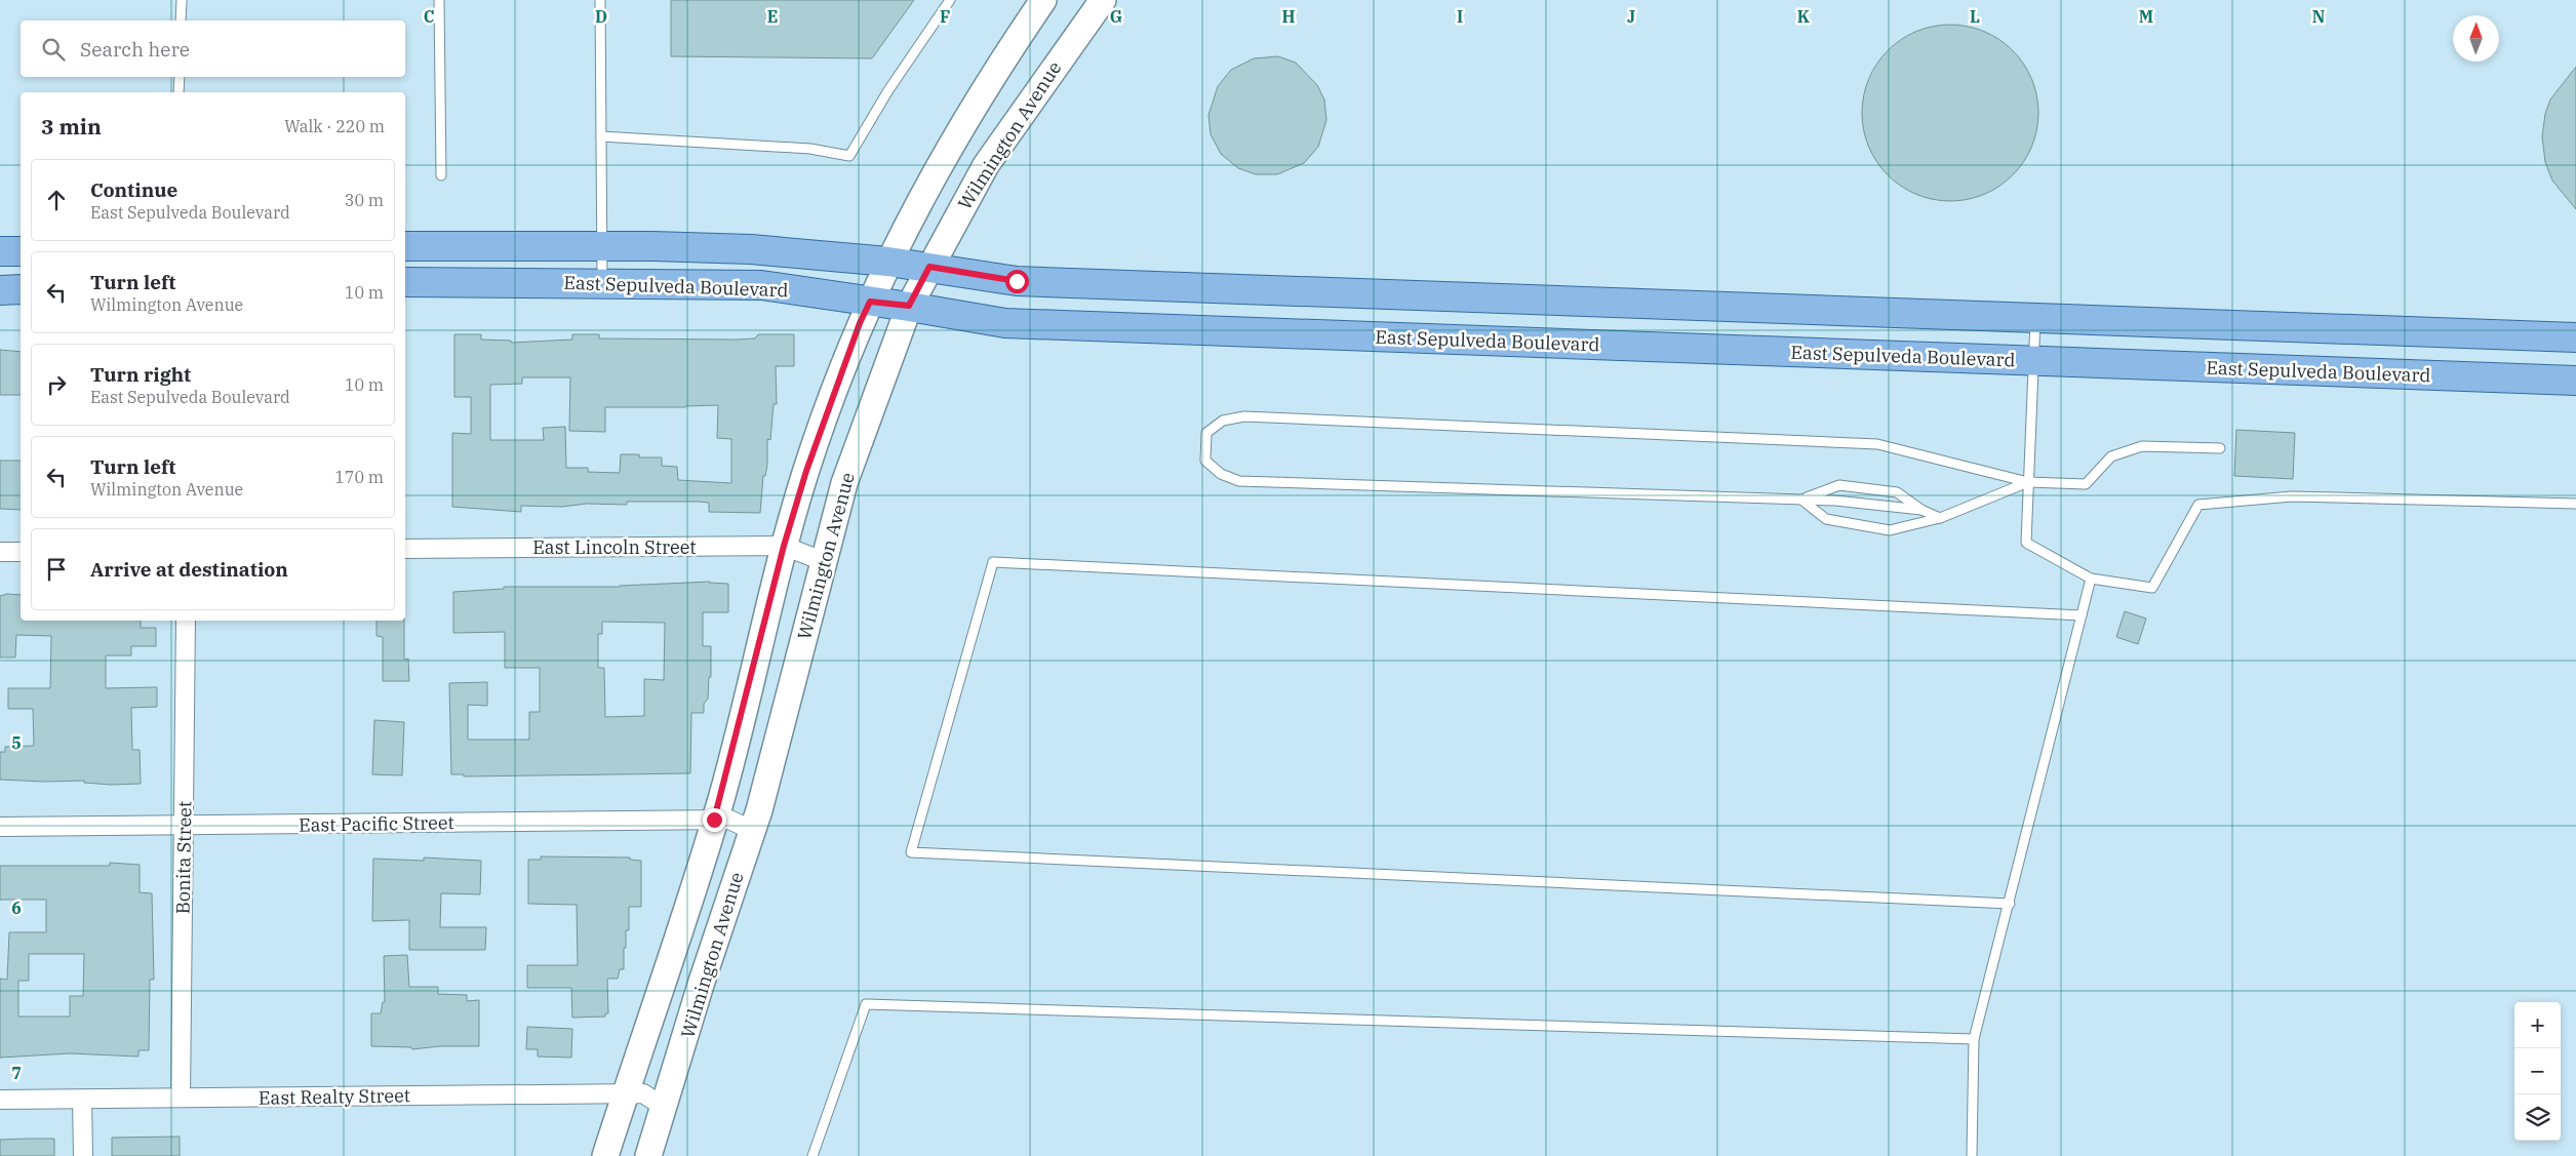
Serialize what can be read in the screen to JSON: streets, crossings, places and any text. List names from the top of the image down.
{
  "streets": {
    "main road": ["Wilmington Avenue", "East Sepulveda Boulevard"],
    "street": [
      "East Lincoln Street",
      "East Pacific Street",
      "Bonita Street",
      "East Realty Street"
    ]
  },
  "crossings": [
    ["Wilmington Avenue", "East Sepulveda Boulevard"],
    ["Wilmington Avenue", "East Lincoln Street"],
    ["Wilmington Avenue", "East Pacific Street"],
    ["Wilmington Avenue", "East Realty Street"],
    ["East Pacific Street", "Bonita Street"],
    ["Bonita Street", "East Realty Street"]
  ],
  "north": "top",
  "page": {
    "search": "Search here",
    "heading": ["3 min", "Walk · 220 m"],
    "list": [
      ["Continue", "East Sepulveda Boulevard", "30 m"],
      ["Turn left", "Wilmington Avenue", "10 m"],
      ["Turn right", "East Sepulveda Boulevard", "10 m"],
      ["Turn left", "Wilmington Avenue", "170 m"],
      "Arrive at destination"
    ],
    "map_buttons": ["+", "−"]
  },
  "grid": {
    "columns": [
      "C",
      "D",
      "E",
      "F",
      "G",
      "H",
      "I",
      "J",
      "K",
      "L",
      "M",
      "N"
    ],
    "rows": ["5", "6", "7"]
  }
}
